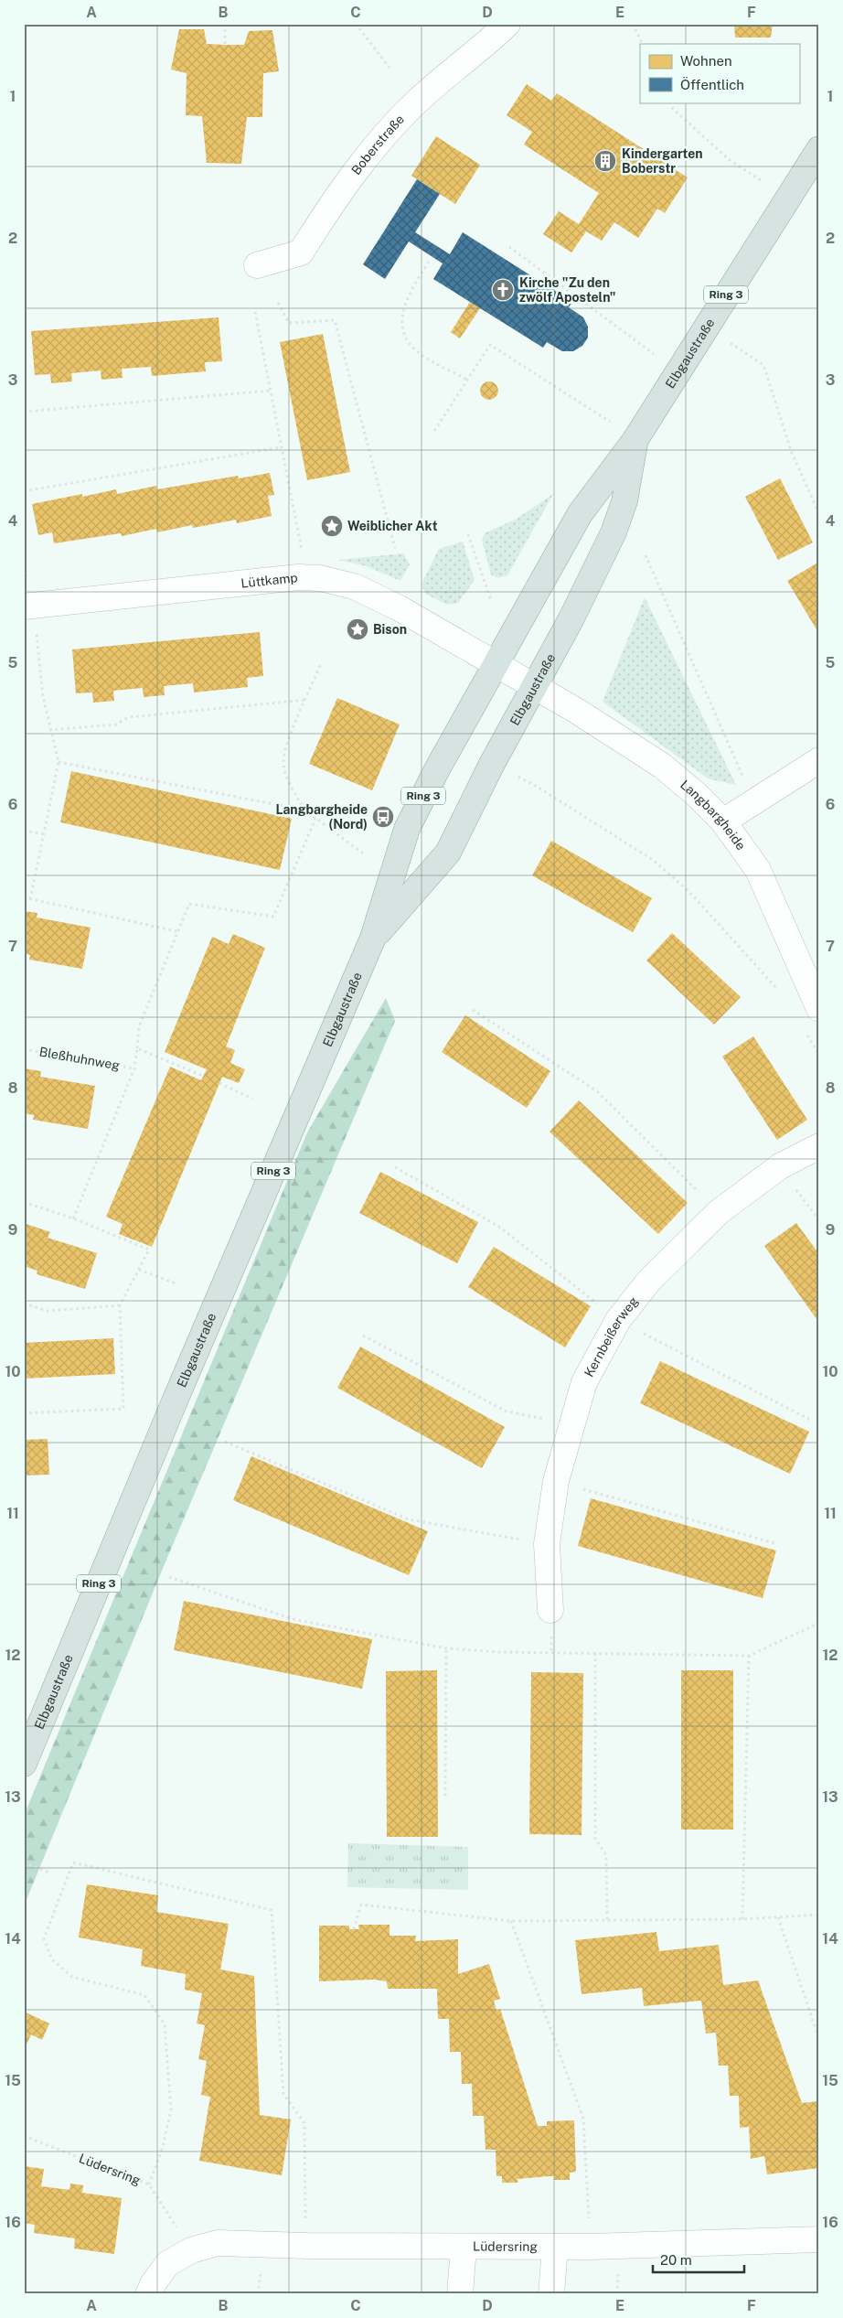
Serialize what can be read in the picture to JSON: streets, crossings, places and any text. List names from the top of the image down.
{
  "streets": {
    "main road": ["Ring 3", "Elbgaustraße"],
    "street": [
      "Boberstraße",
      "Lüttkamp",
      "Langbargheide",
      "Kernbeißerweg",
      "Lüdersring"
    ],
    "path": ["Bleßhuhnweg"]
  },
  "crossings": [
    ["Elbgaustraße", "Lüttkamp"],
    ["Elbgaustraße", "Langbargheide"],
    ["Lüttkamp", "Langbargheide"]
  ],
  "places": {
    "building": ["Kindergarten Boberstr"],
    "church": ["Kirche \"Zu den zwölf Aposteln\""],
    "place": ["Weiblicher Akt", "Bison"],
    "bus stop": ["Langbargheide (Nord)"]
  },
  "legend": ["Wohnen", "Öffentlich"],
  "scale_bar": "20 m",
  "grid": {
    "columns": [
      "A",
      "B",
      "C",
      "D",
      "E",
      "F"
    ],
    "rows": [
      "1",
      "2",
      "3",
      "4",
      "5",
      "6",
      "7",
      "8",
      "9",
      "10",
      "11",
      "12",
      "13",
      "14",
      "15",
      "16"
    ]
  }
}
